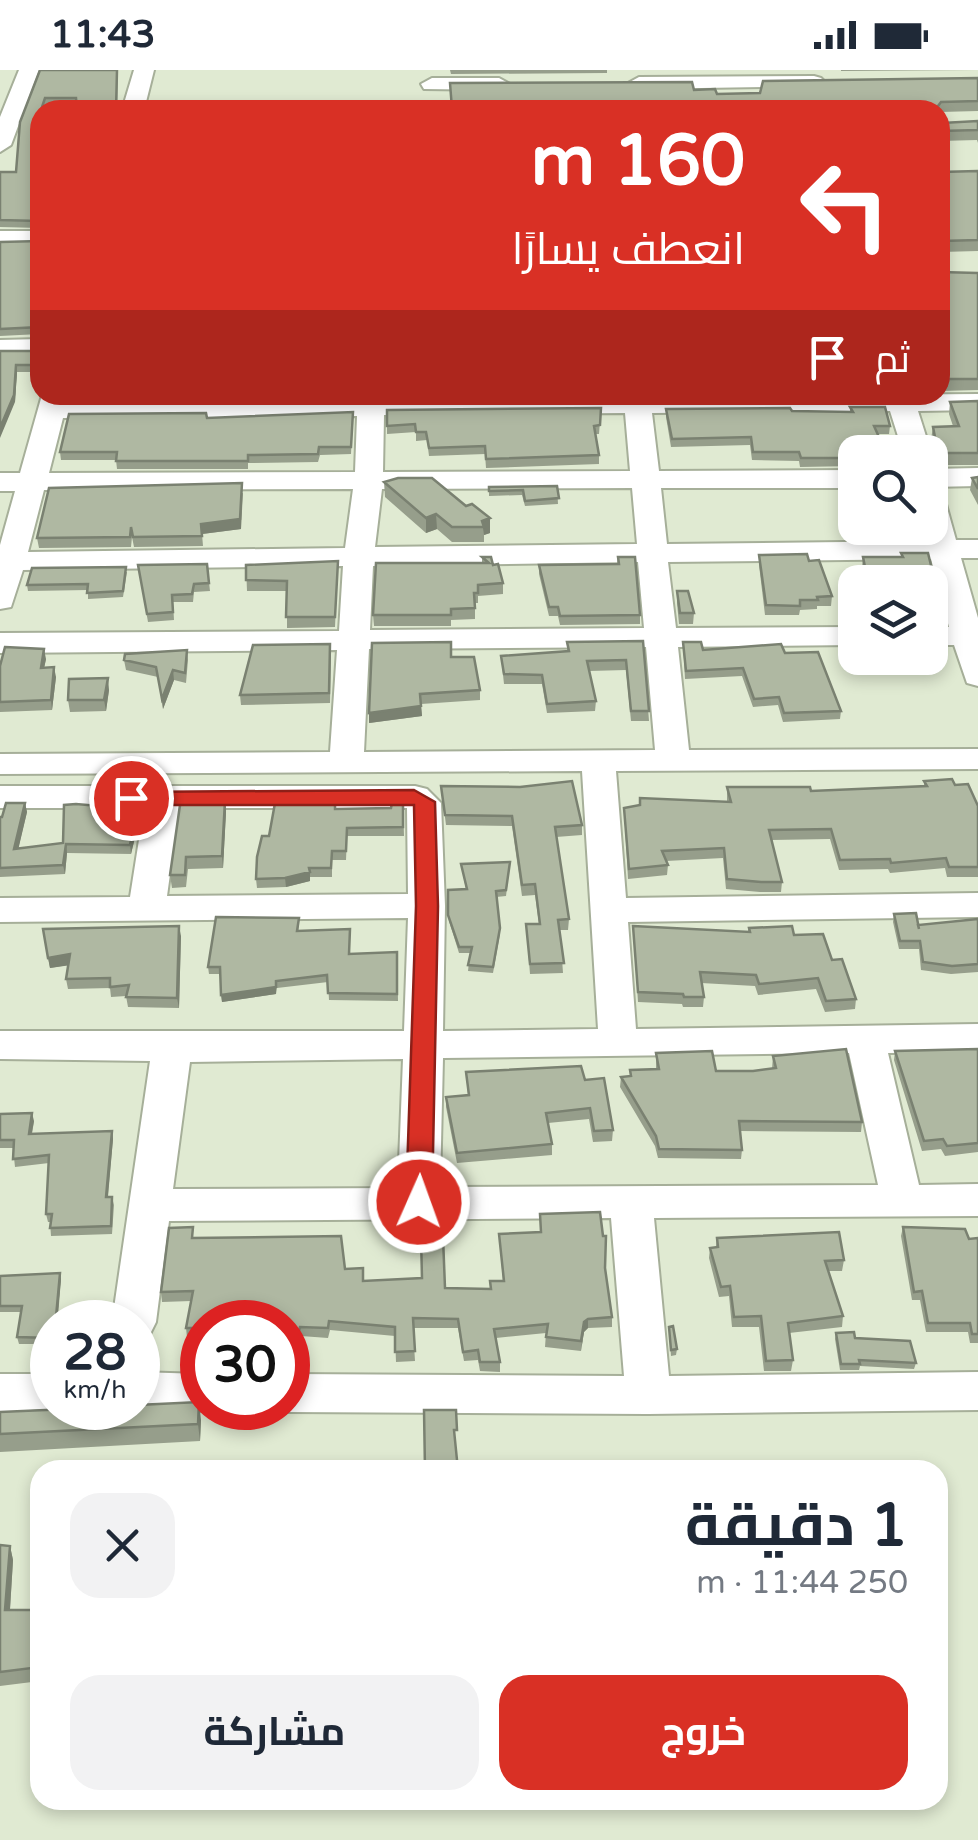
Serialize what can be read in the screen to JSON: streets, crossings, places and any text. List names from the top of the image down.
{
  "page": {
    "status": "11:43",
    "turn": ["160 m", "انعطف يسارًا"],
    "then": "ثم",
    "speed": "28 km/h",
    "limit": "30",
    "heading": ["1 دقيقة", "250 m · 11:44"],
    "buttons": ["خروج", "مشاركة"]
  }
}
